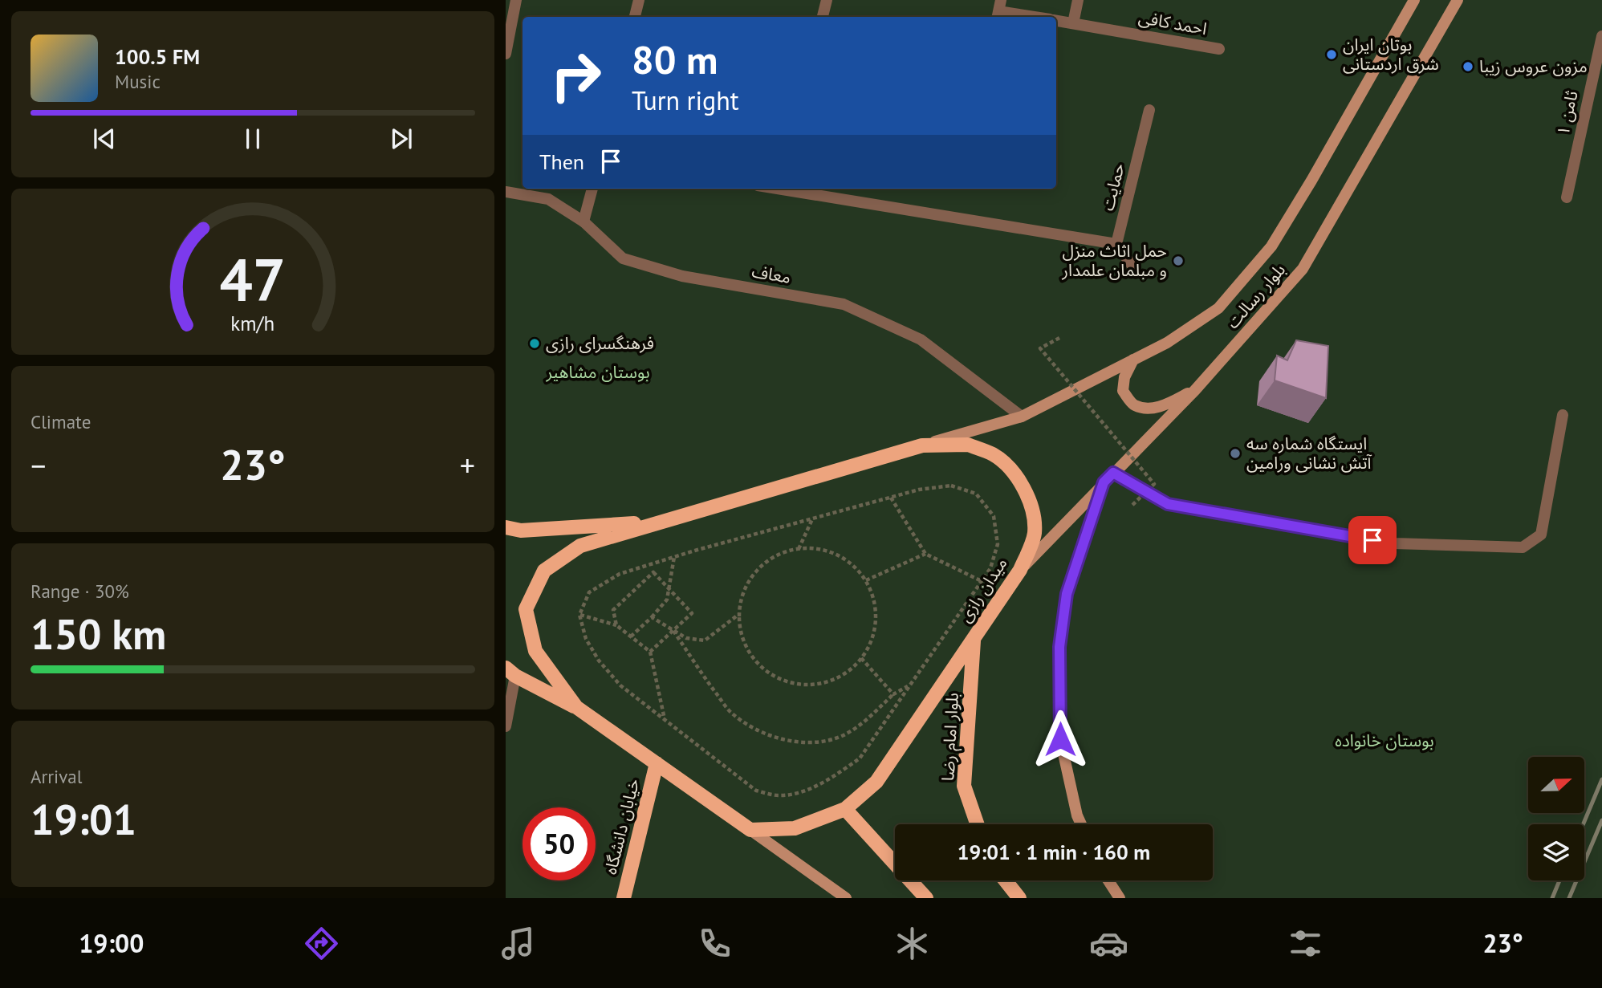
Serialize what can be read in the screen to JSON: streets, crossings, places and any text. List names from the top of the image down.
{
  "streets": {
    "main road": [
      "بلوار رسالت",
      "میدان رازی",
      "بلوار امام رضا",
      "خیابان دانشگاه"
    ],
    "street": [
      "احمد کافی",
      "ثامن ۱",
      "حمایت",
      "معاف"
    ]
  },
  "crossings": [
    ["معاف", "بلوار رسالت"],
    ["بلوار رسالت", "میدان رازی"],
    ["میدان رازی", "بلوار امام رضا"],
    ["میدان رازی", "خیابان دانشگاه"]
  ],
  "parks": ["بوستان مشاهیر", "بوستان خانواده"],
  "places": [
    "بوتان ایران شرق اردستانی",
    "مزون عروس زیبا",
    "حمل اثاث منزل و مبلمان علمدار",
    "فرهنگسرای رازی",
    "ایستگاه شماره سه آتش نشانی ورامین"
  ],
  "north": "right",
  "page": {
    "turn": ["80 m", "Turn right"],
    "song": ["100.5 FM", "Music"],
    "then": "Then",
    "tile": [
      "Climate",
      ["Range · 30%", "150 km"],
      ["Arrival", "19:01"]
    ],
    "heat": ["−", "23°", "+"],
    "limit": "50",
    "trip": "19:01 · 1 min · 160 m",
    "tabs": ["19:00", "23°"],
    "gauge": ["47", "km/h"]
  }
}
